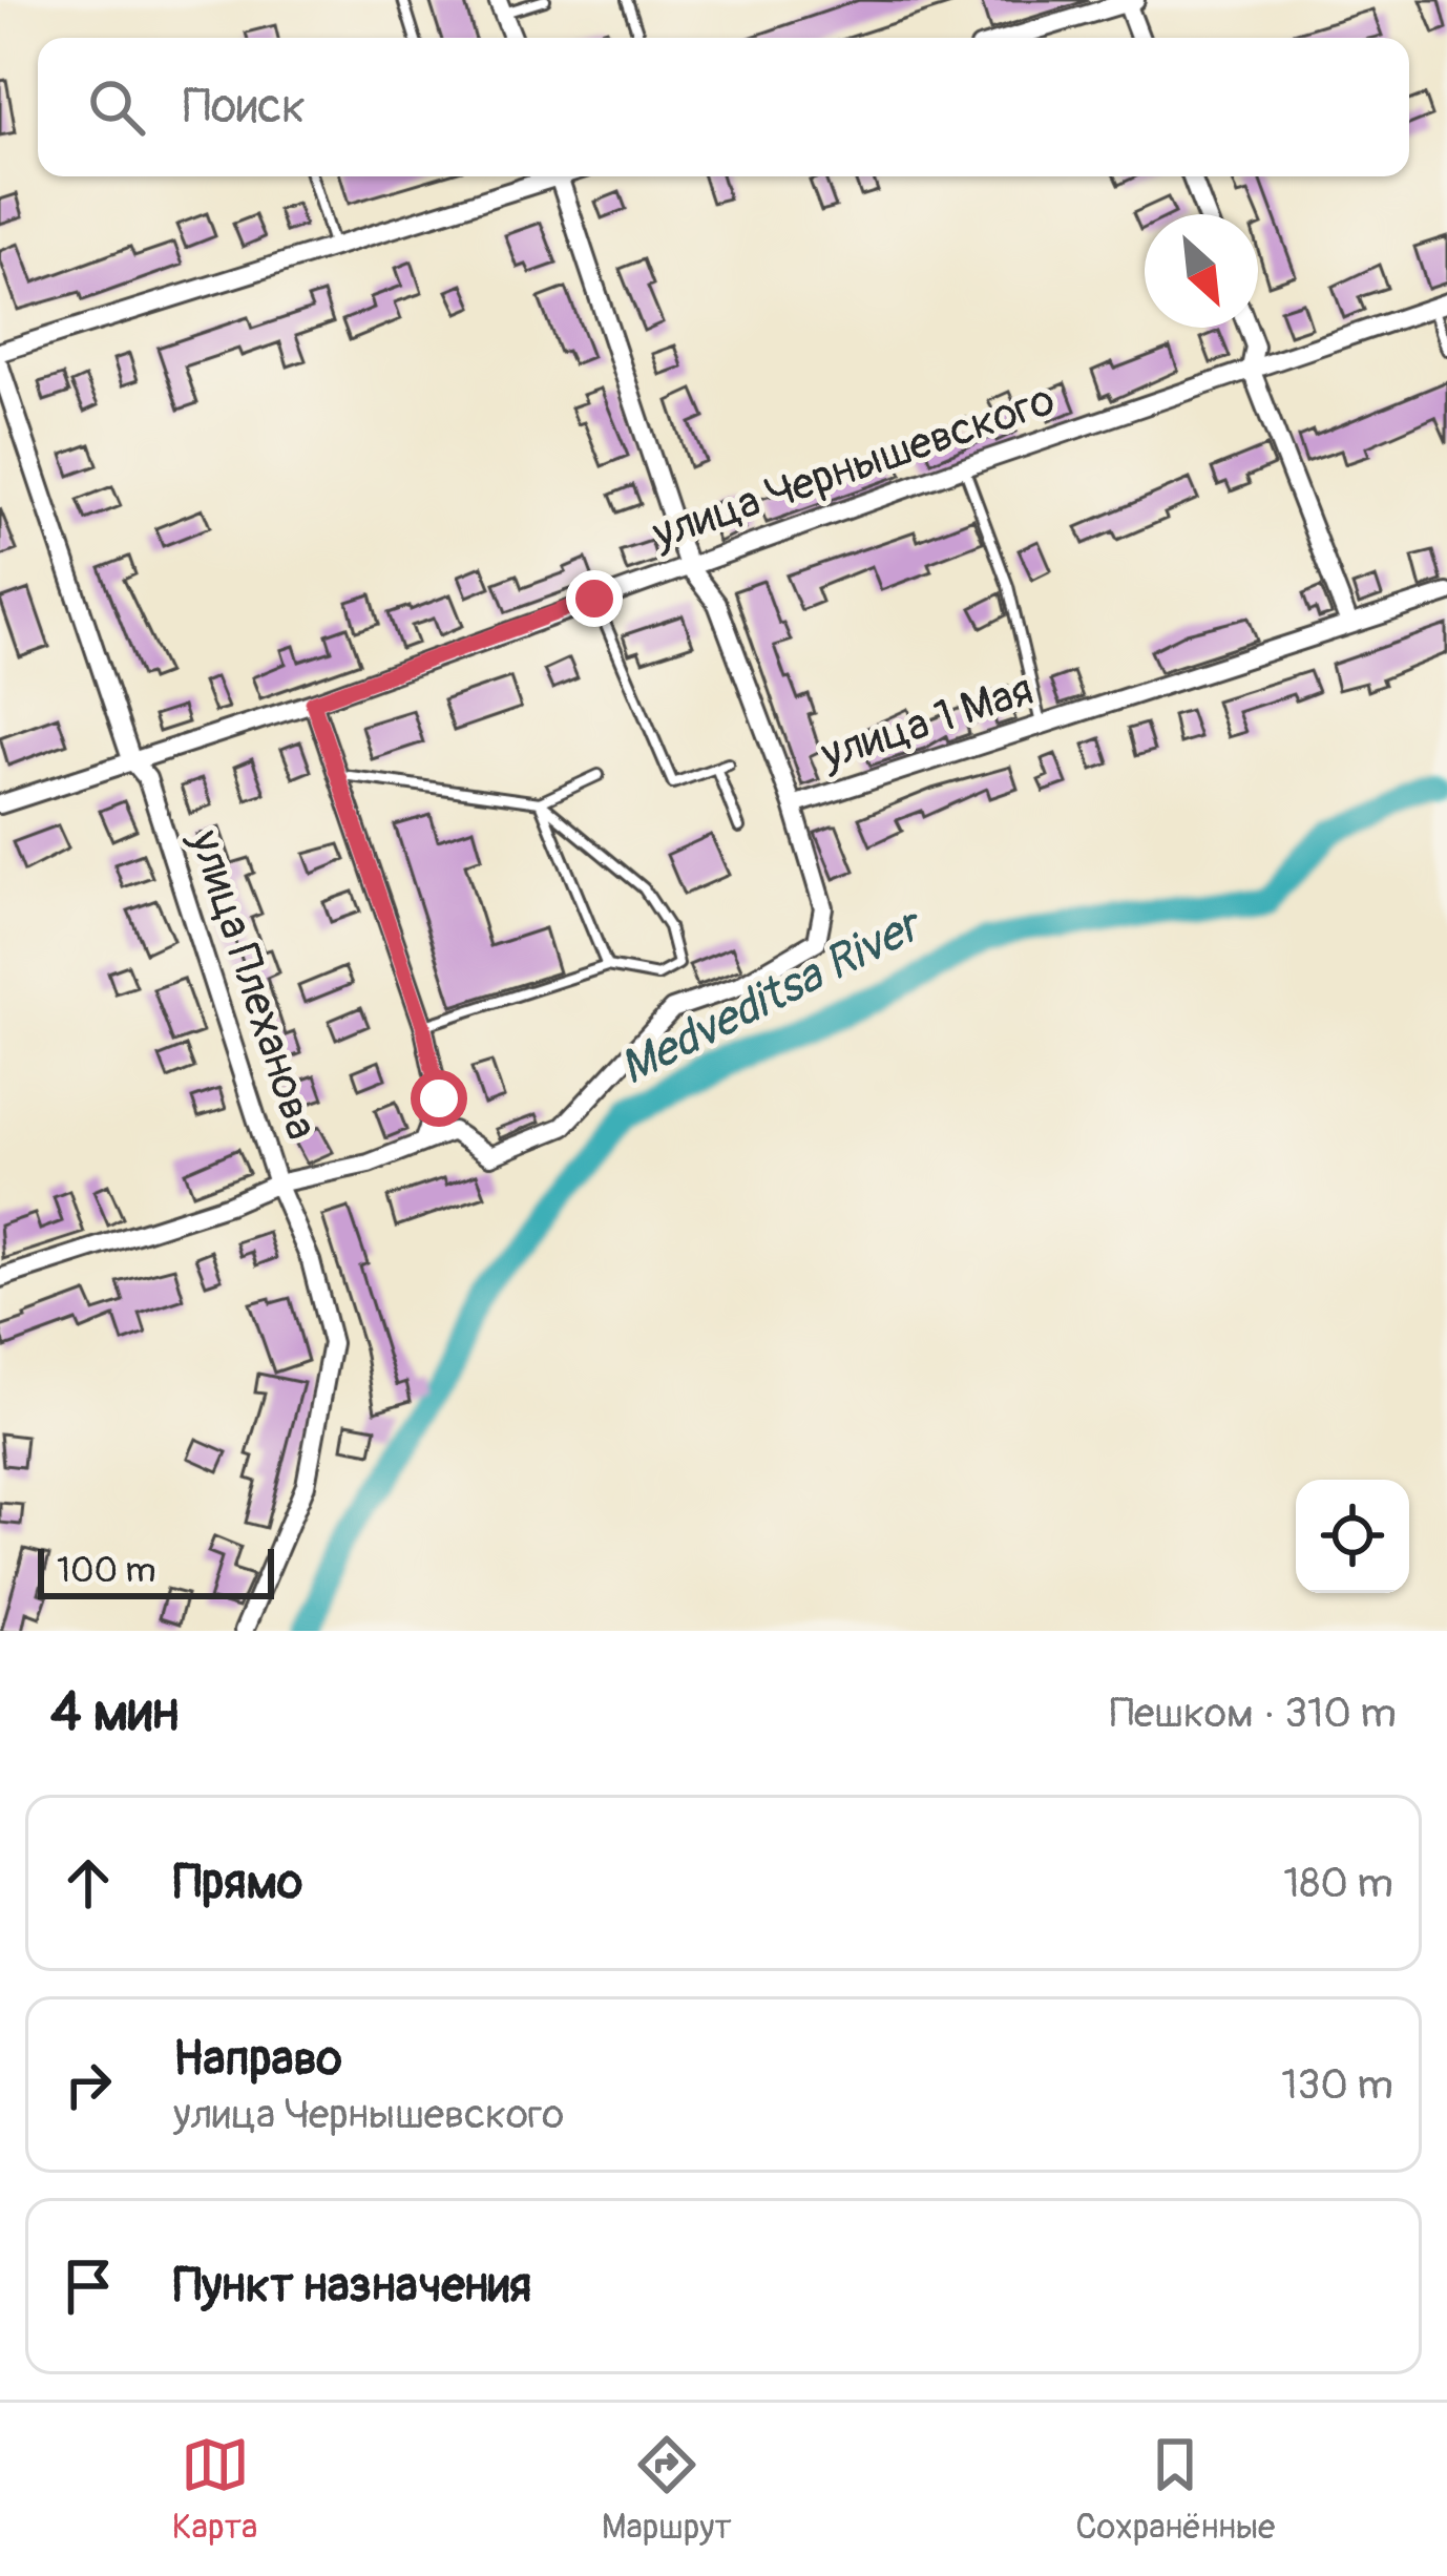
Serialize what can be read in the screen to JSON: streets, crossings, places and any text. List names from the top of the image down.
{
  "streets": {
    "street": ["улица Чернышевского", "улица 1 Мая", "улица Плеханова"]
  },
  "crossings": [
    ["улица Чернышевского", "улица Плеханова"]
  ],
  "water": ["Medveditsa River"],
  "scale_bar": "100 m",
  "north": "bottom right",
  "page": {
    "search": "Поиск",
    "scale": "100 m",
    "heading": ["4 мин", "Пешком · 310 m"],
    "list": [
      ["Прямо", "180 m"],
      ["Направо", "улица Чернышевского", "130 m"],
      "Пункт назначения"
    ],
    "nav": ["Карта", "Маршрут", "Сохранённые"]
  }
}
